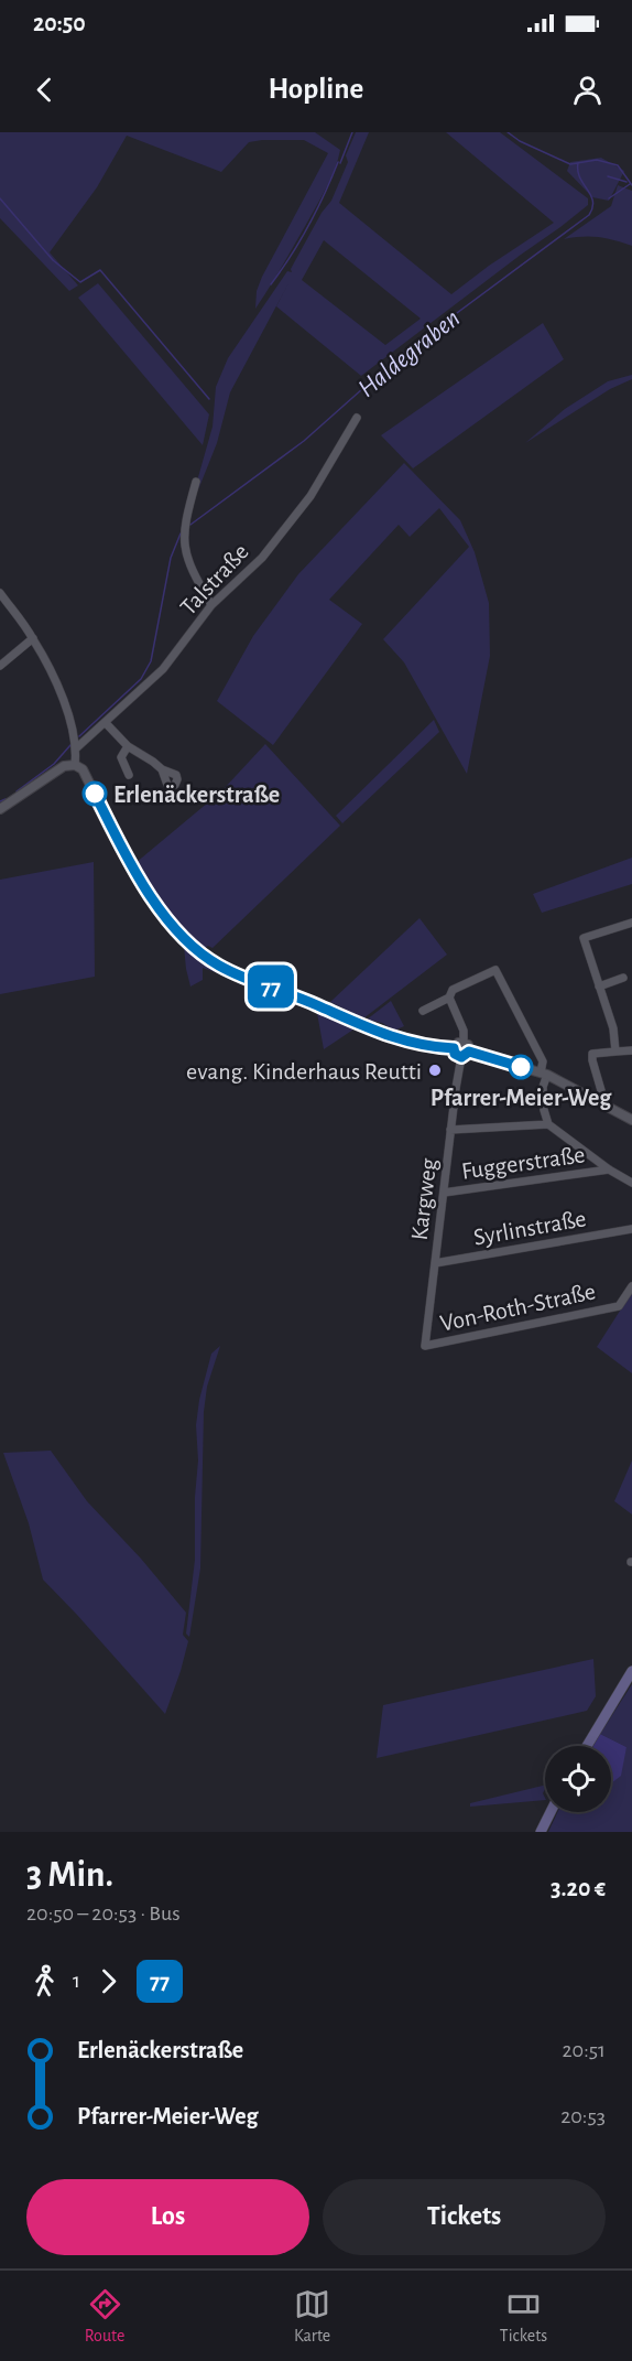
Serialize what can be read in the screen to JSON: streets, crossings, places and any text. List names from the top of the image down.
{
  "streets": {
    "street": [
      "Talstraße",
      "Fuggerstraße",
      "Kargweg",
      "Syrlinstraße",
      "Von-Roth-Straße"
    ]
  },
  "crossings": [
    ["Fuggerstraße", "Kargweg"],
    ["Kargweg", "Syrlinstraße"],
    ["Kargweg", "Von-Roth-Straße"]
  ],
  "water": ["Haldegraben"],
  "places": ["Erlenäckerstraße", "Pfarrer-Meier-Weg", "evang. Kinderhaus Reutti"],
  "lines": ["bus line 77"],
  "page": {
    "status": "20:50",
    "header": "Hopline",
    "on_map": "77",
    "heading": ["3 Min.", "20:50 – 20:53 · Bus", "3.20 €"],
    "legs": ["1", "77"],
    "list": [
      {
        "name": "Erlenäckerstraße",
        "value": "20:51"
      },
      {
        "name": "Pfarrer-Meier-Weg",
        "value": "20:53"
      }
    ],
    "buttons": ["Los", "Tickets"],
    "tabs": ["Route", "Karte", "Tickets"]
  }
}
